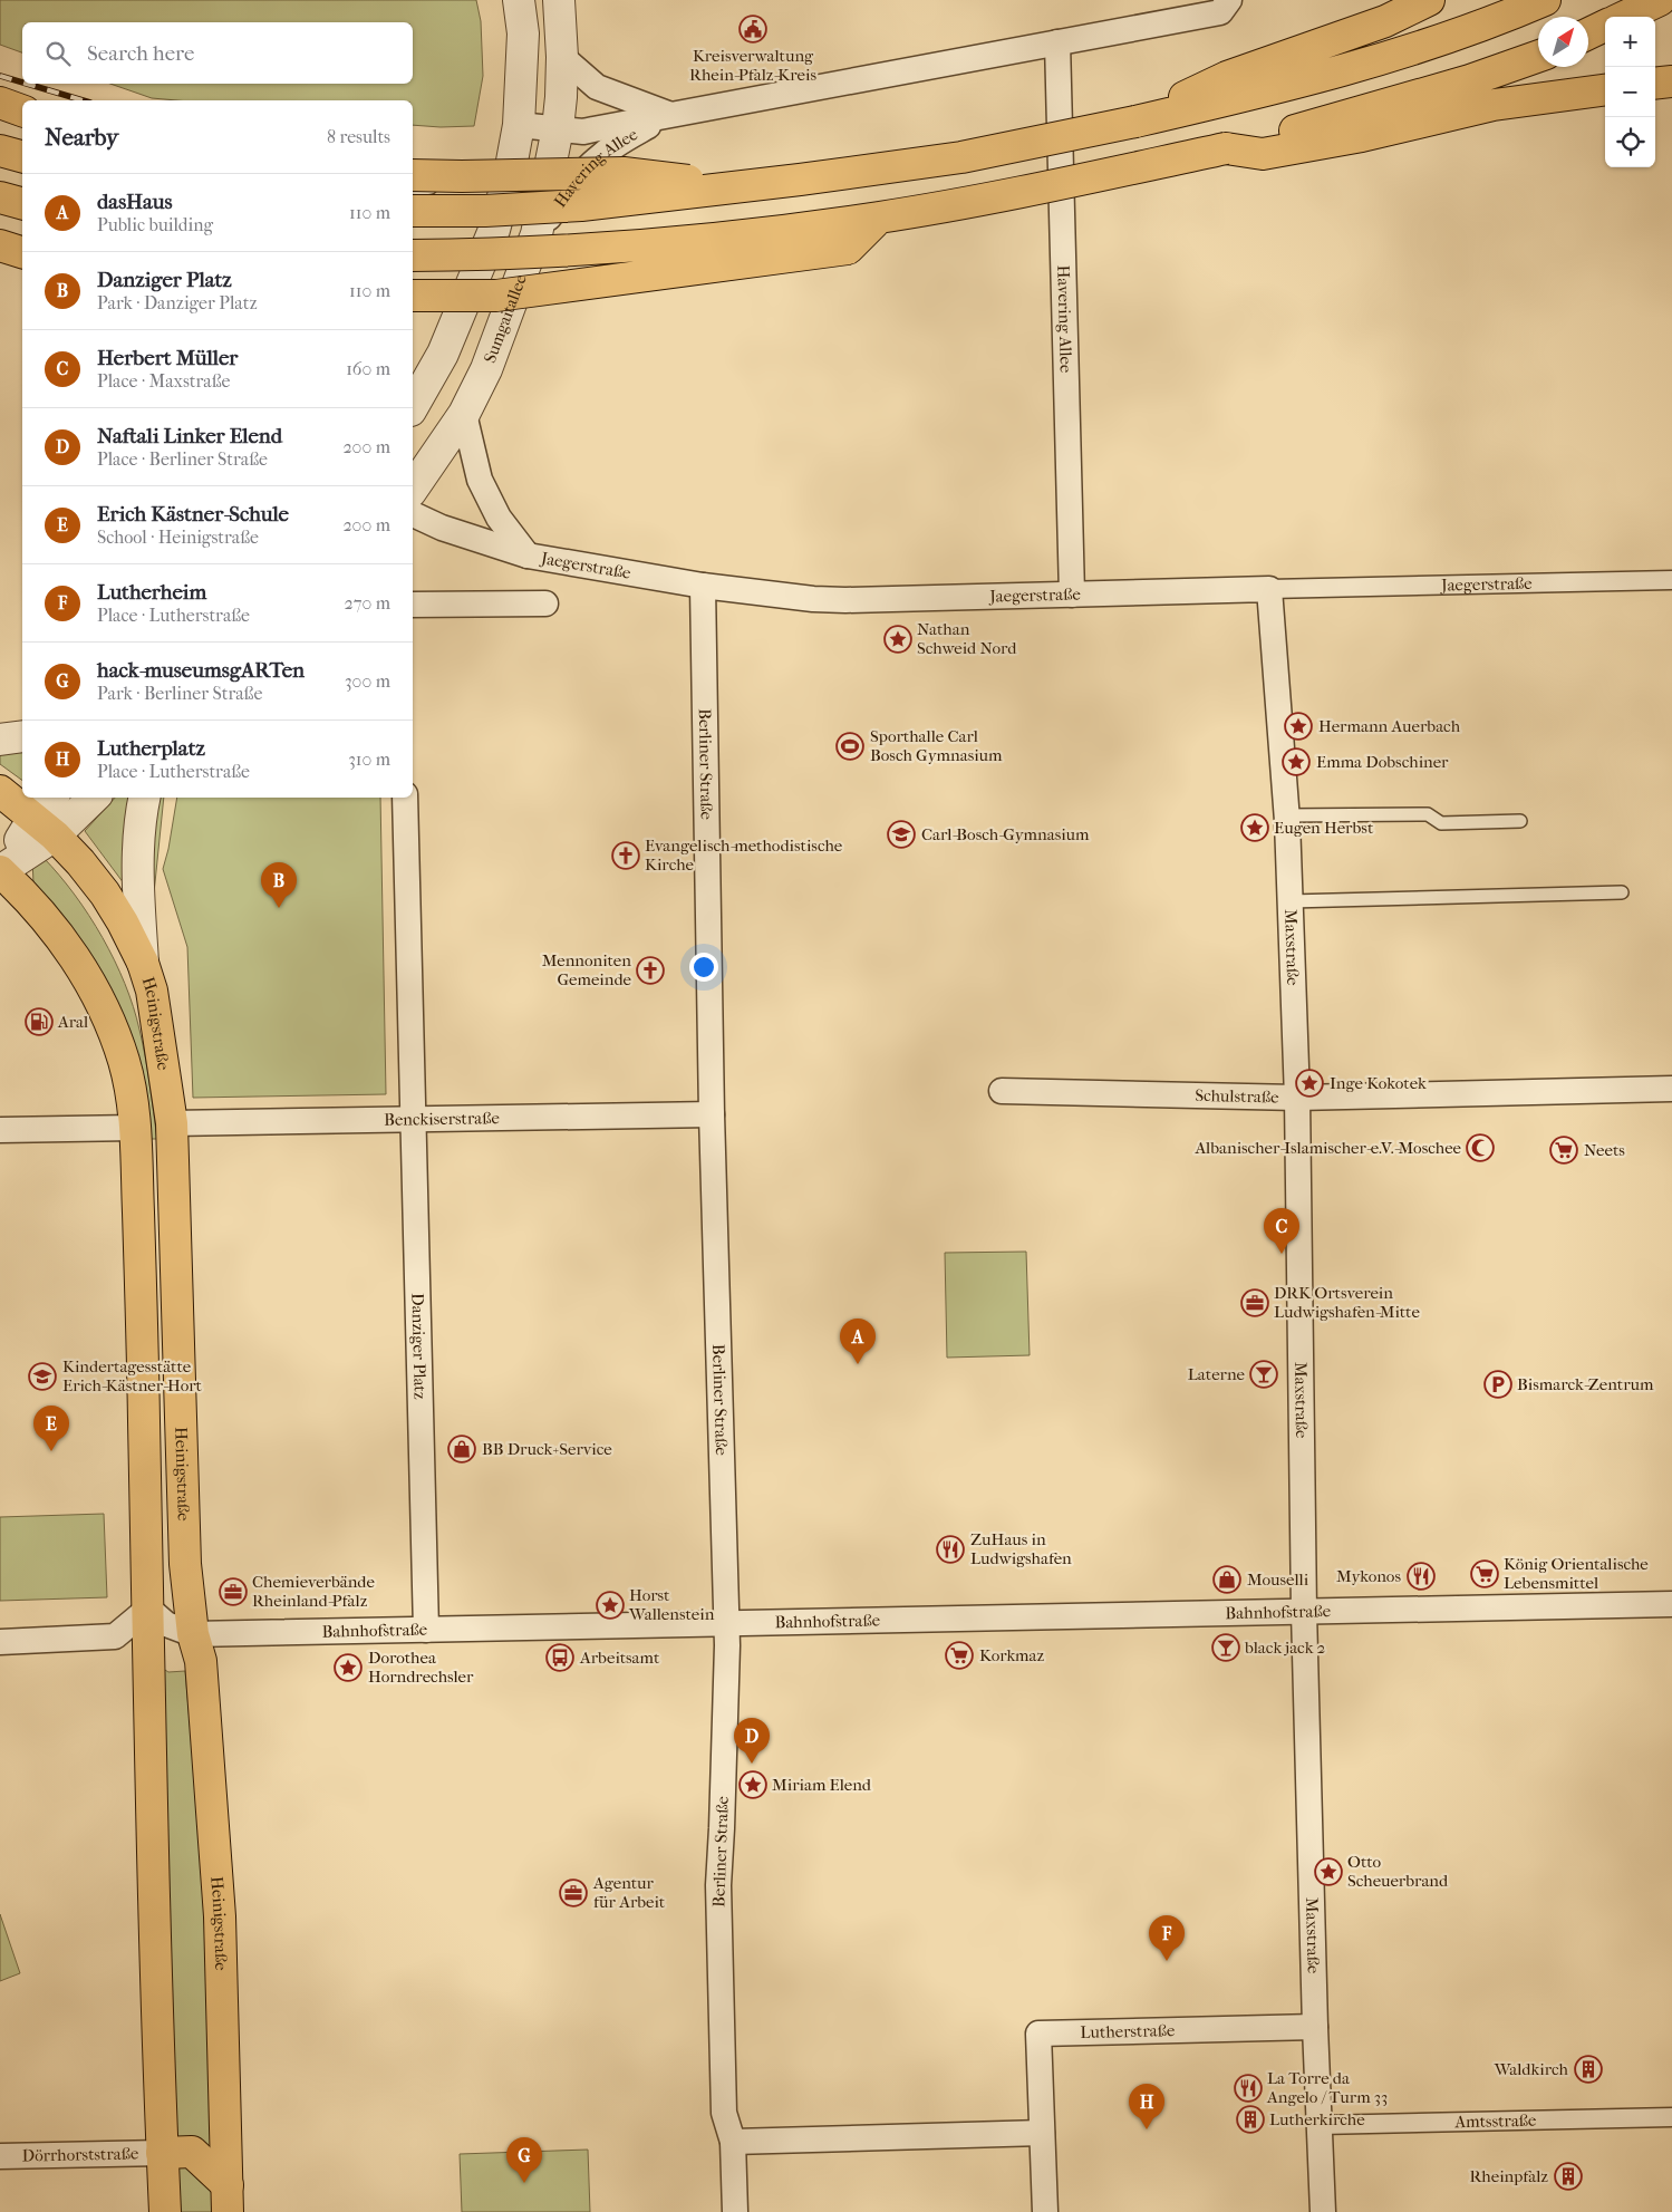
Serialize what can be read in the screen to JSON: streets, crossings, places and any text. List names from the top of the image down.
{
  "streets": {
    "main road": ["Heinigstraße"],
    "street": [
      "Havering Allee",
      "Sumgaitallee",
      "Jaegerstraße",
      "Berliner Straße",
      "Maxstraße",
      "Schulstraße",
      "Benckiserstraße",
      "Danziger Platz",
      "Bahnhofstraße",
      "Lutherstraße",
      "Amtsstraße",
      "Dörrhorststraße"
    ]
  },
  "crossings": [
    ["Havering Allee", "Sumgaitallee"],
    ["Havering Allee", "Jaegerstraße"],
    ["Jaegerstraße", "Berliner Straße"],
    ["Jaegerstraße", "Maxstraße"],
    ["Berliner Straße", "Benckiserstraße"],
    ["Berliner Straße", "Bahnhofstraße"],
    ["Maxstraße", "Schulstraße"],
    ["Maxstraße", "Bahnhofstraße"],
    ["Maxstraße", "Lutherstraße"],
    ["Maxstraße", "Amtsstraße"],
    ["Heinigstraße", "Benckiserstraße"],
    ["Heinigstraße", "Bahnhofstraße"],
    ["Benckiserstraße", "Danziger Platz"],
    ["Danziger Platz", "Bahnhofstraße"]
  ],
  "places": {
    "public building": ["Kreisverwaltung Rhein-Pfalz-Kreis"],
    "place": [
      "Nathan Schweid Nord",
      "Hermann Auerbach",
      "Emma Dobschiner",
      "Eugen Herbst",
      "Inge Kokotek",
      "Horst Wallenstein",
      "Dorothea Horndrechsler",
      "Miriam Elend",
      "Otto Scheuerbrand"
    ],
    "sports": ["Sporthalle Carl Bosch Gymnasium"],
    "school or university": ["Carl-Bosch-Gymnasium", "Kindertagesstätte Erich-Kästner-Hort"],
    "church": ["Evangelisch-methodistische Kirche", "Mennoniten Gemeinde"],
    "fuel station": ["Aral"],
    "mosque": ["Albanischer-Islamischer-e.V.-Moschee"],
    "supermarket": ["Neets", "König Orientalische Lebensmittel", "Korkmaz"],
    "office": ["DRK Ortsverein Ludwigshafen-Mitte", "Chemieverbände Rheinland-Pfalz", "Agentur für Arbeit"],
    "bar": ["Laterne", "black jack 2"],
    "parking": ["Bismarck-Zentrum"],
    "shop": ["BB Druck+Service", "Mouselli"],
    "restaurant": ["ZuHaus in Ludwigshafen", "Mykonos", "La Torre da Angelo / Turm 33"],
    "bus stop": ["Arbeitsamt"],
    "building": ["Waldkirch", "Lutherkirche", "Rheinpfalz"]
  },
  "north": "top right",
  "page": {
    "map_buttons": ["+", "−"],
    "search": "Search here",
    "heading": ["Nearby", "8 results"],
    "list": [
      {
        "mark": "A",
        "name": "dasHaus",
        "note": "Public building",
        "value": "110 m"
      },
      {
        "mark": "B",
        "name": "Danziger Platz",
        "note": "Park · Danziger Platz",
        "value": "110 m"
      },
      {
        "mark": "C",
        "name": "Herbert Müller",
        "note": "Place · Maxstraße",
        "value": "160 m"
      },
      {
        "mark": "D",
        "name": "Naftali Linker Elend",
        "note": "Place · Berliner Straße",
        "value": "200 m"
      },
      {
        "mark": "E",
        "name": "Erich Kästner-Schule",
        "note": "School · Heinigstraße",
        "value": "200 m"
      },
      {
        "mark": "F",
        "name": "Lutherheim",
        "note": "Place · Lutherstraße",
        "value": "270 m"
      },
      {
        "mark": "G",
        "name": "hack-museumsgARTen",
        "note": "Park · Berliner Straße",
        "value": "300 m"
      },
      {
        "mark": "H",
        "name": "Lutherplatz",
        "note": "Place · Lutherstraße",
        "value": "310 m"
      }
    ],
    "pins": [
      "B",
      "C",
      "A",
      "E",
      "D",
      "F",
      "H",
      "G"
    ]
  }
}
